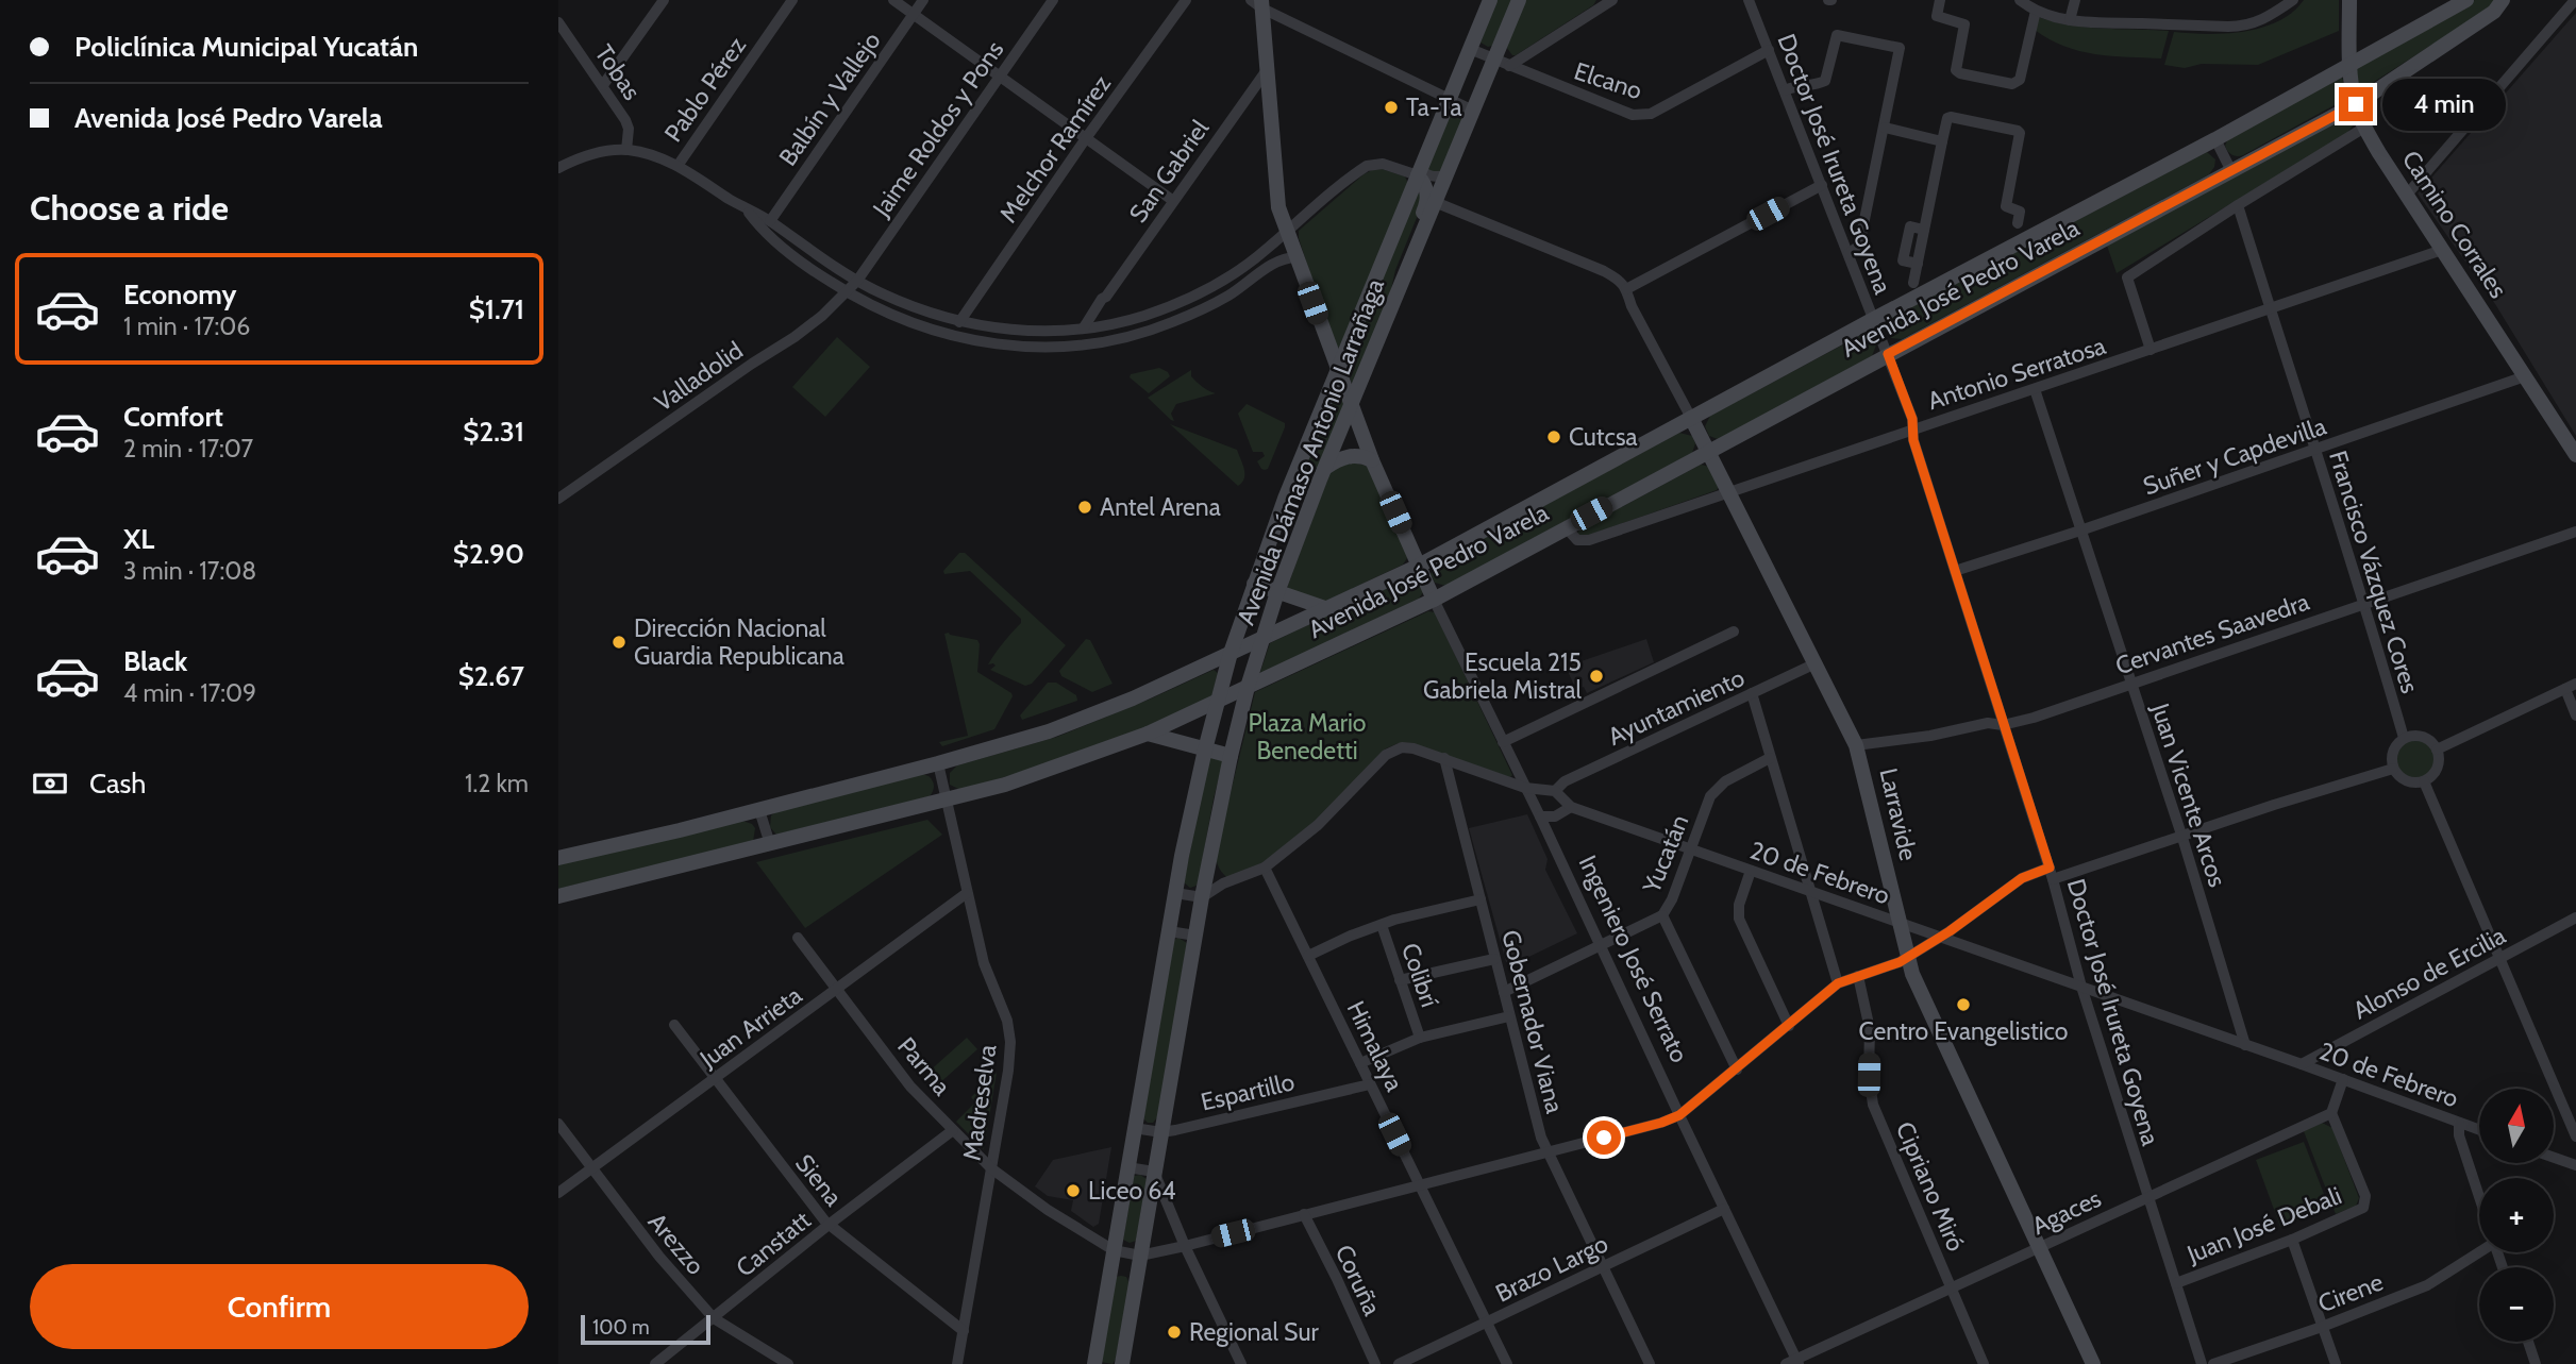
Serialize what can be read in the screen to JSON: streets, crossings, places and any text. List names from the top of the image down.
{
  "streets": {
    "street": [
      "Tobas",
      "Elcano",
      "Pablo Pérez",
      "Balbín y Vallejo",
      "Jaime Roldos y Pons",
      "Melchor Ramírez",
      "Doctor José Irureta Goyena",
      "San Gabriel",
      "Camino Corrales",
      "Avenida José Pedro Varela",
      "Antonio Serratosa",
      "Valladolid",
      "Avenida Dámaso Antonio Larrañaga",
      "Suñer y Capdevilla",
      "Francisco Vázquez Cores",
      "Cervantes Saavedra",
      "Ayuntamiento",
      "Juan Vicente Arcos",
      "Larravide",
      "Yucatán",
      "20 de Febrero",
      "Ingeniero José Serrato",
      "Alonso de Ercilia",
      "Colibrí",
      "Gobernador Viana",
      "Juan Arrieta",
      "Himalaya",
      "Parma",
      "Espartillo",
      "Madreselva",
      "Siena",
      "Cipriano Miró",
      "Agaces",
      "Juan José Debali",
      "Arezzo",
      "Canstatt",
      "Brazo Largo",
      "Coruña",
      "Cirene"
    ]
  },
  "crossings": [
    ["Elcano", "Doctor José Irureta Goyena"],
    ["Elcano", "Avenida Dámaso Antonio Larrañaga"],
    ["Jaime Roldos y Pons", "Valladolid"],
    ["Doctor José Irureta Goyena", "Avenida José Pedro Varela"],
    ["Doctor José Irureta Goyena", "Antonio Serratosa"],
    ["Doctor José Irureta Goyena", "Suñer y Capdevilla"],
    ["Doctor José Irureta Goyena", "Cervantes Saavedra"],
    ["Doctor José Irureta Goyena", "20 de Febrero"],
    ["Doctor José Irureta Goyena", "Agaces"],
    ["Doctor José Irureta Goyena", "Juan José Debali"],
    ["San Gabriel", "Ingeniero José Serrato"],
    ["Camino Corrales", "Avenida José Pedro Varela"],
    ["Camino Corrales", "Antonio Serratosa"],
    ["Camino Corrales", "Suñer y Capdevilla"],
    ["Avenida José Pedro Varela", "Antonio Serratosa"],
    ["Avenida José Pedro Varela", "Avenida Dámaso Antonio Larrañaga"],
    ["Avenida José Pedro Varela", "Larravide"],
    ["Avenida José Pedro Varela", "Ingeniero José Serrato"],
    ["Avenida José Pedro Varela", "Madreselva"],
    ["Antonio Serratosa", "Francisco Vázquez Cores"],
    ["Antonio Serratosa", "Juan Vicente Arcos"],
    ["Antonio Serratosa", "Larravide"],
    ["Avenida Dámaso Antonio Larrañaga", "Ingeniero José Serrato"],
    ["Avenida Dámaso Antonio Larrañaga", "Parma"],
    ["Avenida Dámaso Antonio Larrañaga", "Espartillo"],
    ["Suñer y Capdevilla", "Francisco Vázquez Cores"],
    ["Suñer y Capdevilla", "Juan Vicente Arcos"],
    ["Francisco Vázquez Cores", "Cervantes Saavedra"],
    ["Cervantes Saavedra", "Juan Vicente Arcos"],
    ["Cervantes Saavedra", "Larravide"],
    ["Ayuntamiento", "Larravide"],
    ["Ayuntamiento", "20 de Febrero"],
    ["Juan Vicente Arcos", "20 de Febrero"],
    ["Larravide", "20 de Febrero"],
    ["Larravide", "Agaces"],
    ["Yucatán", "20 de Febrero"],
    ["20 de Febrero", "Alonso de Ercilia"],
    ["Ingeniero José Serrato", "Agaces"],
    ["Ingeniero José Serrato", "Brazo Largo"],
    ["Gobernador Viana", "Brazo Largo"],
    ["Juan Arrieta", "Parma"],
    ["Juan Arrieta", "Madreselva"],
    ["Juan Arrieta", "Siena"],
    ["Juan Arrieta", "Arezzo"],
    ["Himalaya", "Espartillo"],
    ["Himalaya", "Brazo Largo"],
    ["Parma", "Madreselva"],
    ["Parma", "Canstatt"],
    ["Madreselva", "Siena"],
    ["Siena", "Canstatt"],
    ["Cipriano Miró", "Agaces"],
    ["Agaces", "Juan José Debali"],
    ["Arezzo", "Canstatt"]
  ],
  "parks": ["Plaza Mario Benedetti"],
  "places": [
    "Ta-Ta",
    "Cutcsa",
    "Antel Arena",
    "Dirección Nacional Guardia Republicana",
    "Escuela 215 Gabriela Mistral",
    "Centro Evangelistico",
    "Liceo 64",
    "Regional Sur"
  ],
  "scale_bar": "100 m",
  "north": "top",
  "page": {
    "banner": ["Policlínica Municipal Yucatán", "Avenida José Pedro Varela"],
    "bubble": "4 min",
    "heading": "Choose a ride",
    "list": [
      {
        "name": "Economy",
        "note": "1 min · 17:06",
        "value": "$1.71"
      },
      {
        "name": "Comfort",
        "note": "2 min · 17:07",
        "value": "$2.31"
      },
      {
        "name": "XL",
        "note": "3 min · 17:08",
        "value": "$2.90"
      },
      {
        "name": "Black",
        "note": "4 min · 17:09",
        "value": "$2.67"
      }
    ],
    "pay": ["Cash", "1.2 km"],
    "map_buttons": ["+", "−"],
    "buttons": "Confirm",
    "scale": "100 m"
  }
}
